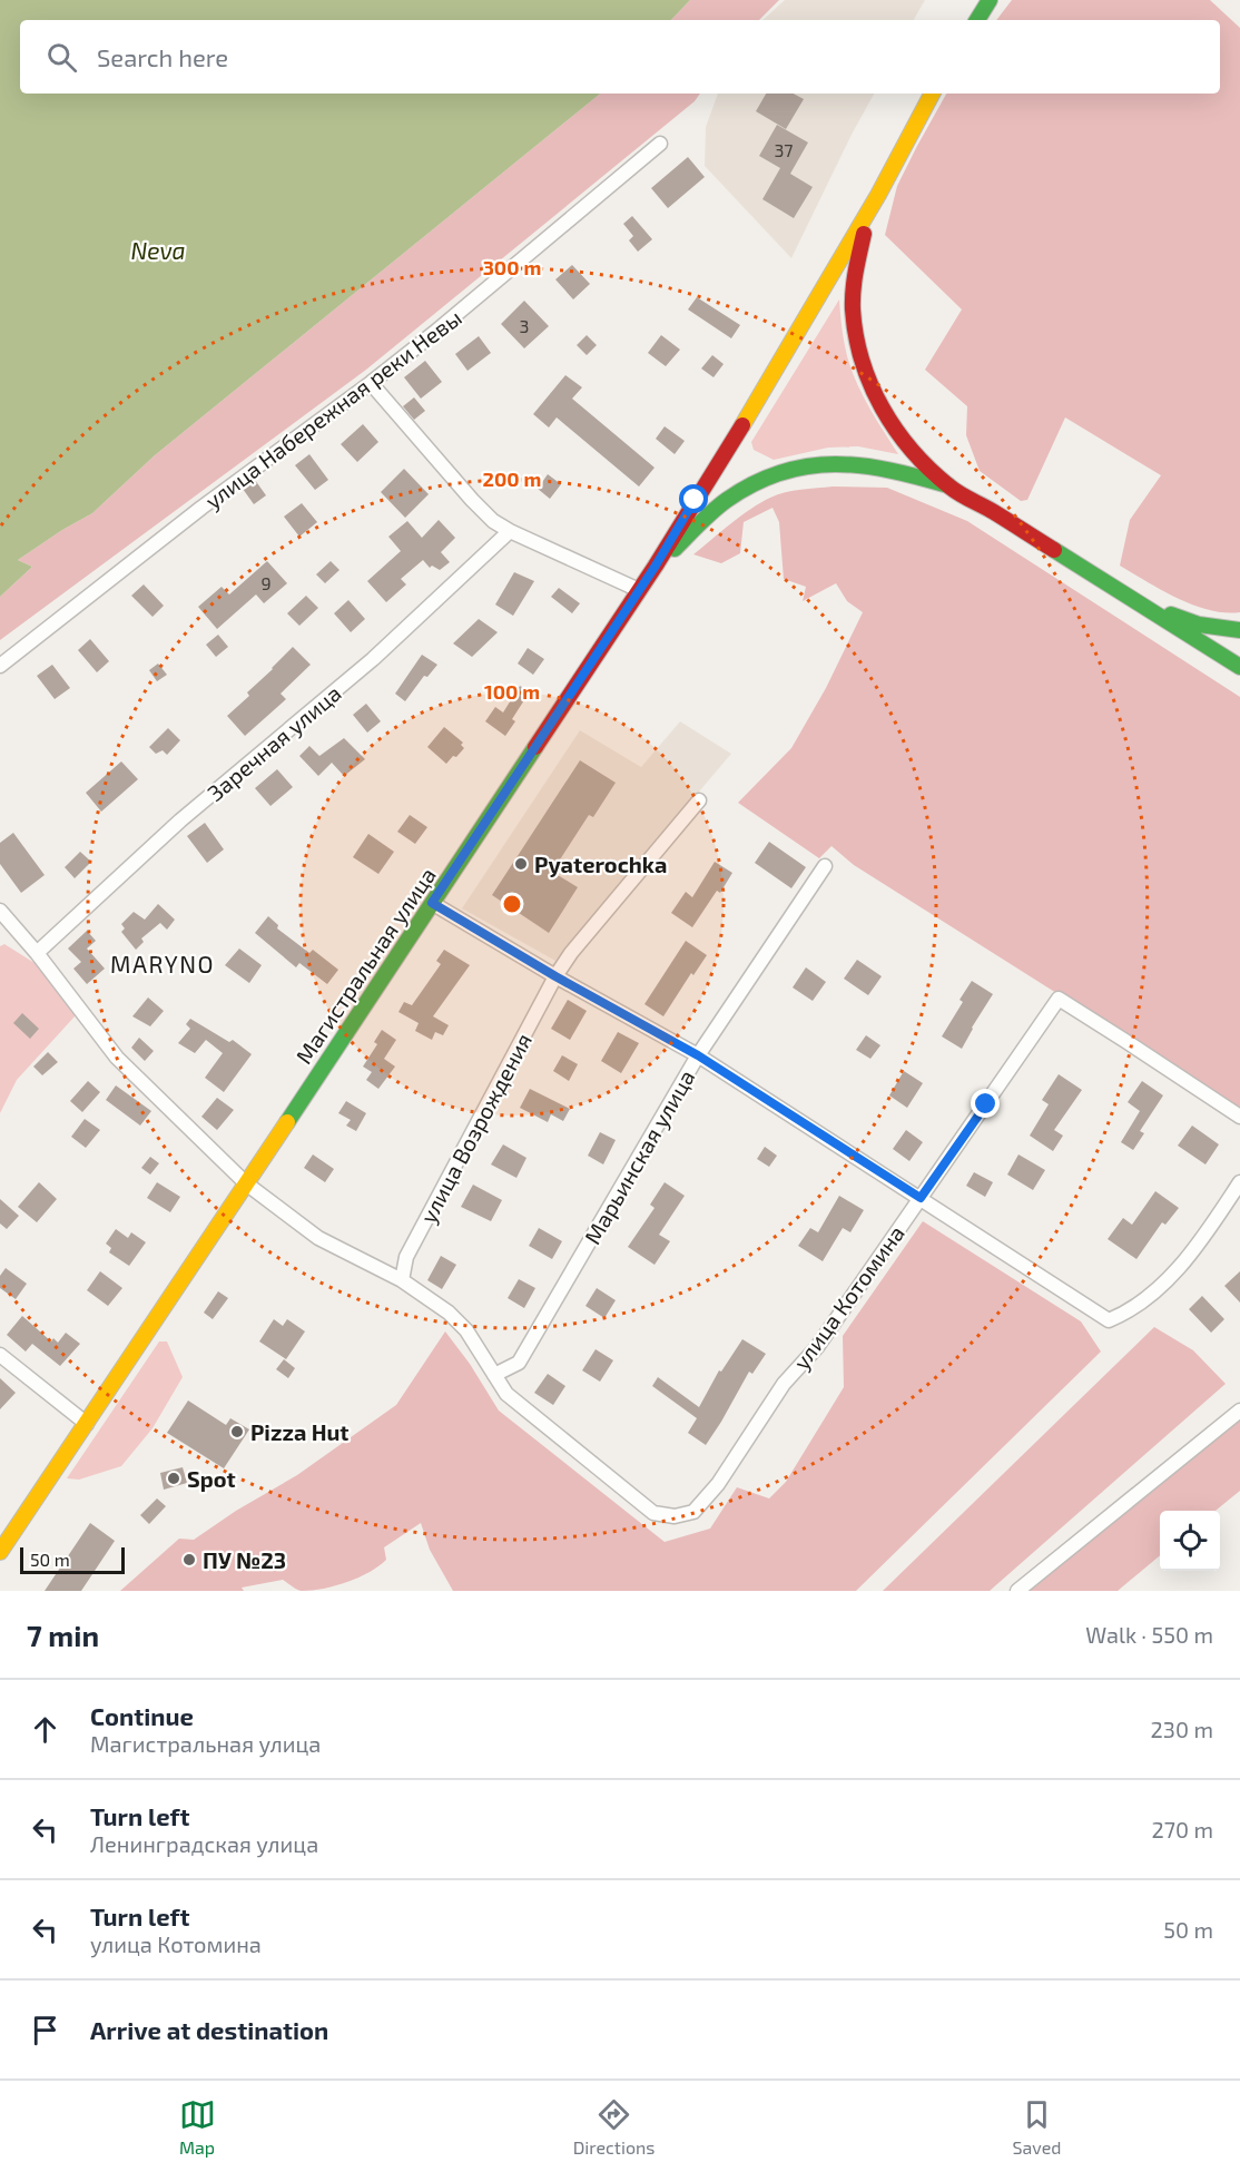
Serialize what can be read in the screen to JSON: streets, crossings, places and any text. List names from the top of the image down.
{
  "streets": {
    "main road": ["Магистральная улица"],
    "street": [
      "улица Набережная реки Невы",
      "Заречная улица",
      "улица Возрождения",
      "Марьинская улица",
      "улица Котомина"
    ]
  },
  "crossings": [
    ["Марьинская улица", "улица Котомина"]
  ],
  "districts": ["MARYNO"],
  "water": ["Neva"],
  "places": [
    "Pyaterochka",
    "Pizza Hut",
    "Spot",
    "ПУ №23"
  ],
  "house_numbers": ["37", "3", "9"],
  "scale_bar": "50 m",
  "page": {
    "search": "Search here",
    "scale": "50 m",
    "heading": ["7 min", "Walk · 550 m"],
    "list": [
      ["Continue", "Магистральная улица", "230 m"],
      ["Turn left", "Ленинградская улица", "270 m"],
      ["Turn left", "улица Котомина", "50 m"],
      "Arrive at destination"
    ],
    "nav": ["Map", "Directions", "Saved"]
  },
  "rings": ["300 m", "200 m", "100 m"]
}
